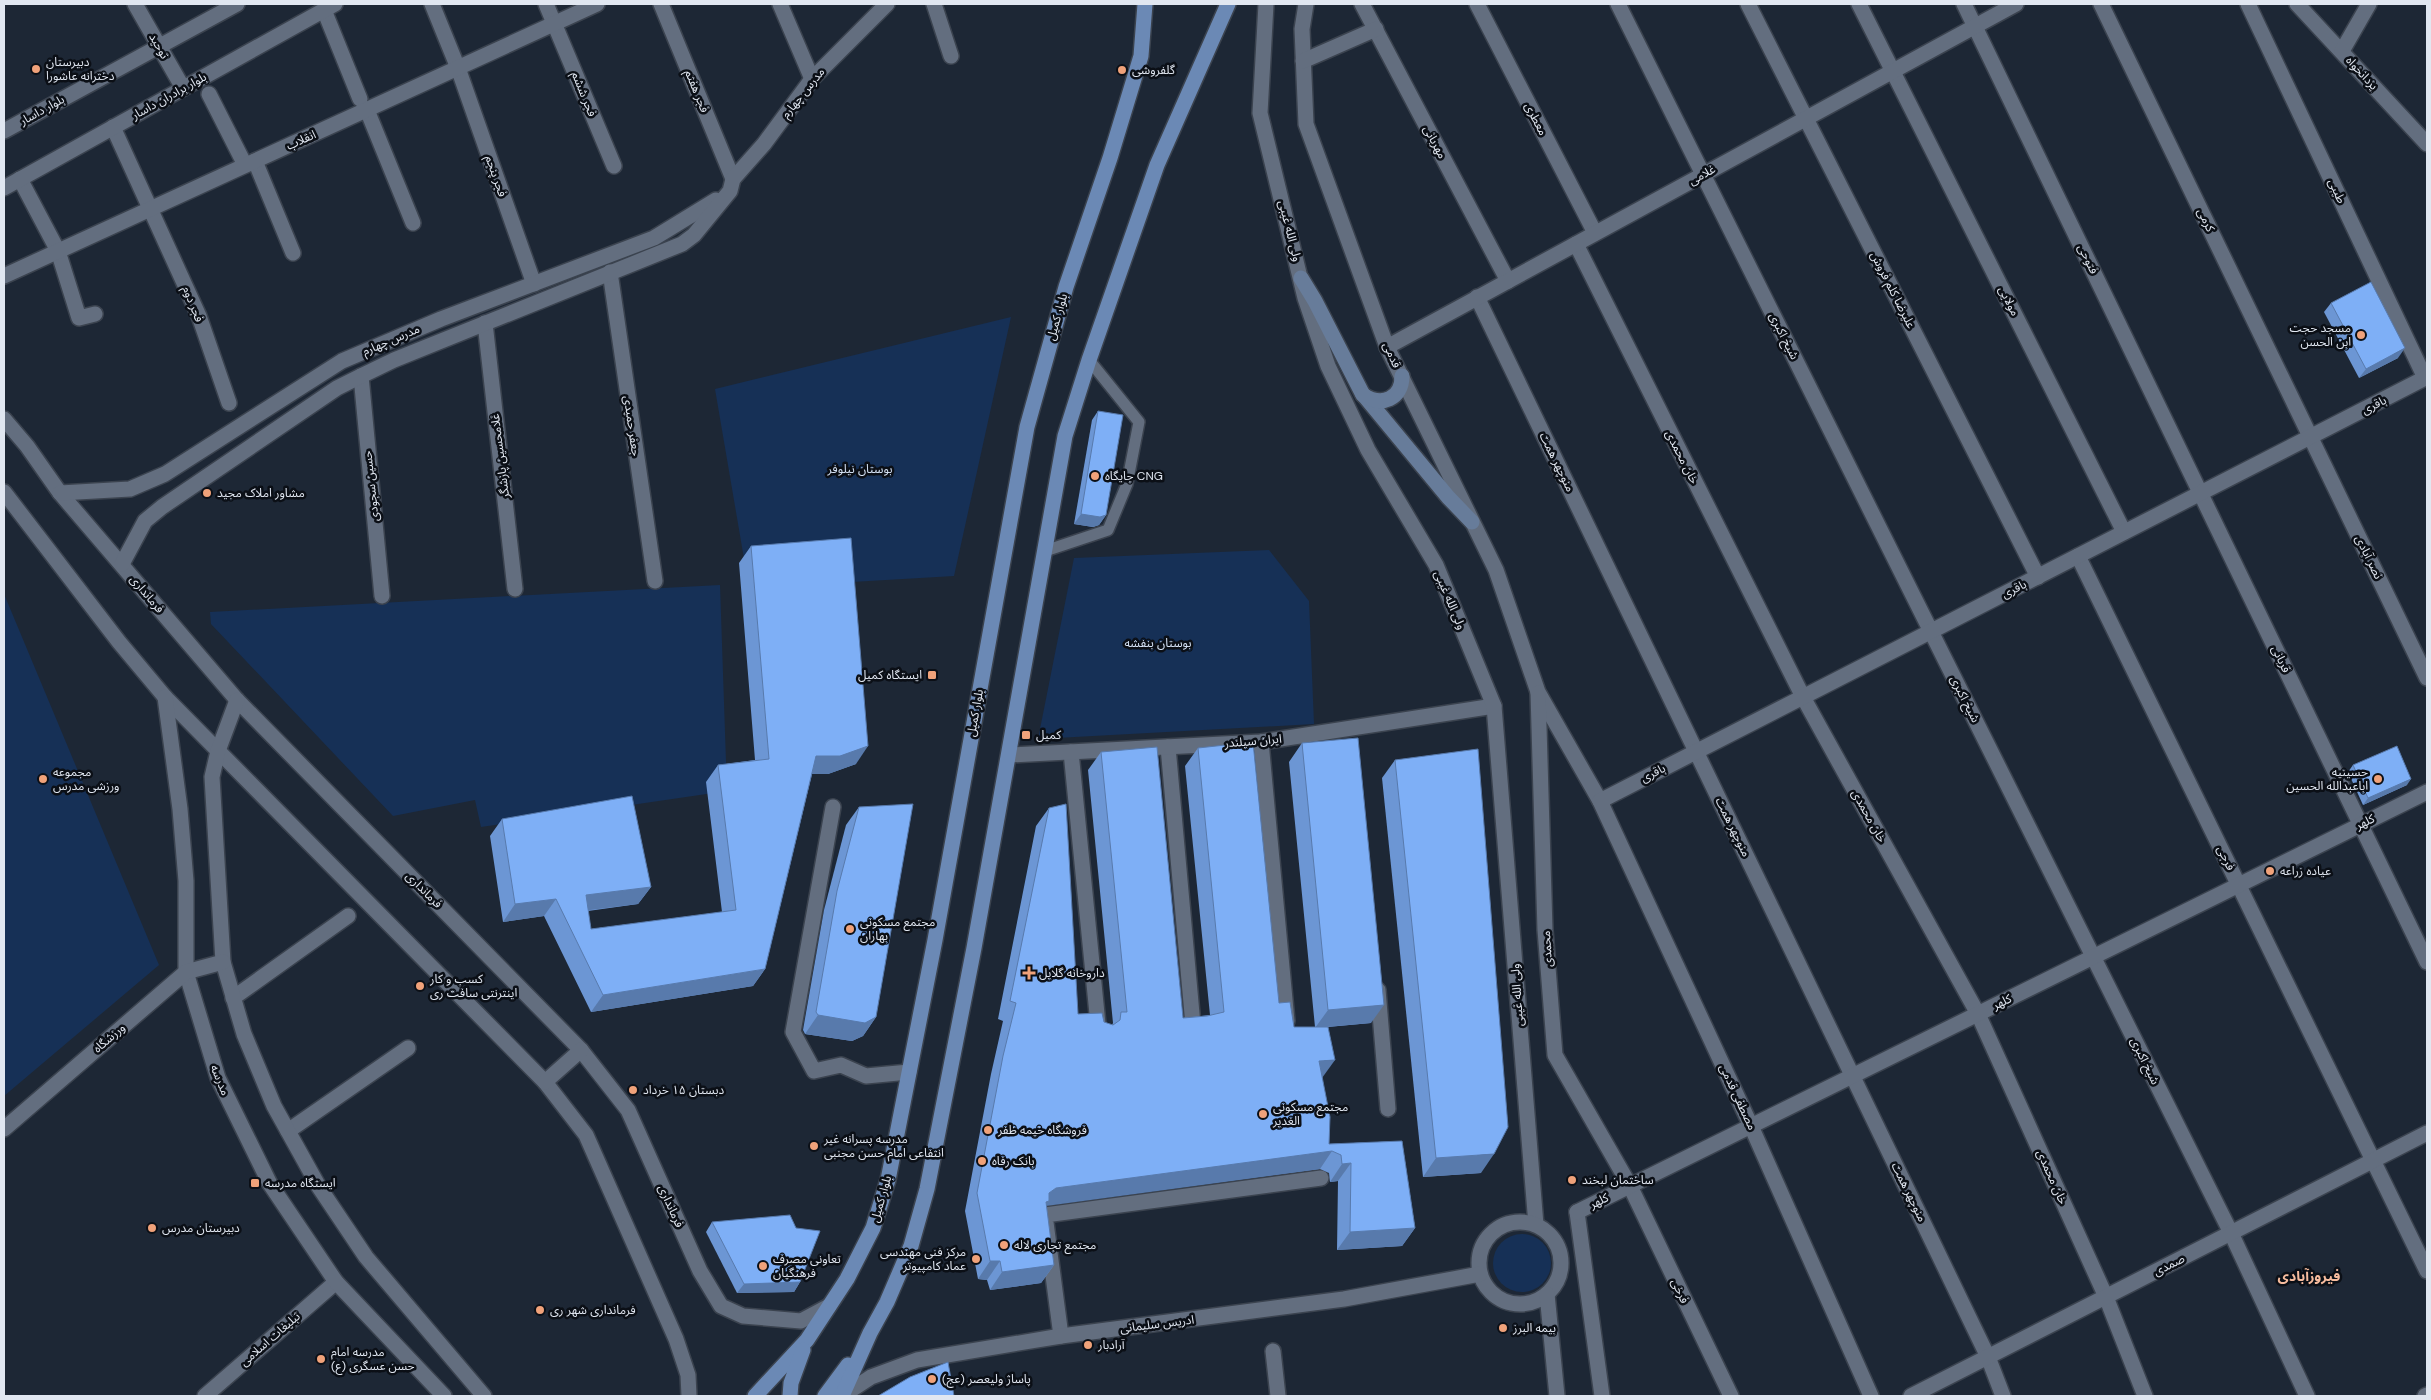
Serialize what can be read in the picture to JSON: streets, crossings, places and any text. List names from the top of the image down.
{
  "streets": {
    "main road": ["بلوار کمیل"],
    "street": [
      "توحید",
      "یزدانخواه",
      "فجر هفتم",
      "مدرس چهارم",
      "فجر ششم",
      "بلوار برادران داسار",
      "بلوار داسار",
      "معطری",
      "انقلاب",
      "مهربانی",
      "غلامی",
      "فجر پنجم",
      "طیبی",
      "کرمی",
      "ولی الله غیبی",
      "فتوحی",
      "علیرضا کلم فروش",
      "مولایی",
      "فجر دوم",
      "شیخ اکبری",
      "قدمی",
      "باقری",
      "جعفر حمیدی",
      "غلامحسین پازشگر",
      "خان محمدی",
      "منوچهر همت",
      "حسین سجودی",
      "نصر آبادی",
      "فرمانداری",
      "قربانی",
      "ایران سیلندر",
      "کلهر",
      "فرجی",
      "محمدی",
      "ورزشگاه",
      "مدرسه",
      "مصطفی قدمی",
      "صمدی",
      "فرخی",
      "ادریس سلیمانی",
      "تبلیغات اسلامی"
    ]
  },
  "crossings": [
    ["توحید", "بلوار برادران داسار"],
    ["توحید", "بلوار داسار"],
    ["فجر هفتم", "مدرس چهارم"],
    ["مدرس چهارم", "فجر پنجم"],
    ["مدرس چهارم", "جعفر حمیدی"],
    ["مدرس چهارم", "غلامحسین پازشگر"],
    ["مدرس چهارم", "حسین سجودی"],
    ["مدرس چهارم", "فرمانداری"],
    ["فجر ششم", "انقلاب"],
    ["بلوار برادران داسار", "فجر دوم"],
    ["معطری", "غلامی"],
    ["انقلاب", "فجر پنجم"],
    ["انقلاب", "فجر دوم"],
    ["مهربانی", "غلامی"],
    ["غلامی", "فتوحی"],
    ["غلامی", "علیرضا کلم فروش"],
    ["غلامی", "مولایی"],
    ["غلامی", "شیخ اکبری"],
    ["غلامی", "قدمی"],
    ["غلامی", "خان محمدی"],
    ["غلامی", "منوچهر همت"],
    ["طیبی", "باقری"],
    ["کرمی", "باقری"],
    ["کرمی", "نصر آبادی"],
    ["ولی الله غیبی", "ایران سیلندر"],
    ["ولی الله غیبی", "ادریس سلیمانی"],
    ["فتوحی", "باقری"],
    ["فتوحی", "قربانی"],
    ["علیرضا کلم فروش", "باقری"],
    ["مولایی", "باقری"],
    ["بلوار کمیل", "فرمانداری"],
    ["شیخ اکبری", "باقری"],
    ["شیخ اکبری", "کلهر"],
    ["شیخ اکبری", "صمدی"],
    ["قدمی", "محمدی"],
    ["قدمی", "مصطفی قدمی"],
    ["باقری", "خان محمدی"],
    ["باقری", "منوچهر همت"],
    ["باقری", "نصر آبادی"],
    ["باقری", "قربانی"],
    ["باقری", "فرجی"],
    ["باقری", "مصطفی قدمی"],
    ["خان محمدی", "کلهر"],
    ["خان محمدی", "صمدی"],
    ["منوچهر همت", "کلهر"],
    ["منوچهر همت", "صمدی"],
    ["قربانی", "کلهر"],
    ["کلهر", "فرجی"],
    ["کلهر", "محمدی"],
    ["کلهر", "مصطفی قدمی"],
    ["کلهر", "فرخی"],
    ["فرجی", "صمدی"],
    ["محمدی", "مصطفی قدمی"],
    ["محمدی", "فرخی"],
    ["ورزشگاه", "مدرسه"],
    ["مدرسه", "تبلیغات اسلامی"]
  ],
  "districts": ["فیروزآبادی"],
  "parks": ["بوستان نیلوفر", "بوستان بنفشه"],
  "places": {
    "other": [
      "دبیرستان دخترانه عاشورا",
      "گلفروشی",
      "مسجد حجت ابن الحسن",
      "جایگاه CNG",
      "مشاور املاک مجید",
      "مجموعه ورزشی مدرس",
      "حسینیه اباعبدالله الحسین",
      "عیاده زراعه",
      "مجتمع مسکونی بهاران",
      "کسب و کار اینترنتی سافت ری",
      "دبستان ۱۵ خرداد",
      "مجتمع مسکونی الغدیر",
      "فروشگاه خیمه ظفر",
      "مدرسه پسرانه غیر انتفاعی امام حسن مجنبی",
      "بانک رفاه",
      "ساختمان لبخند",
      "دبیرستان مدرس",
      "مجتمع تجاری لاله",
      "مرکز فنی مهندسی عماد کامپیوتر",
      "تعاونی مصرف فرهنگیان",
      "فرمانداری شهر ری",
      "بیمه البرز",
      "آرادبار",
      "مدرسه امام حسن عسگری (ع)",
      "پاساژ ولیعصر (عج)"
    ],
    "transit": ["ایستگاه کمیل", "کمیل", "ایستگاه مدرسه"],
    "health": ["داروخانه گلایل"]
  }
}
